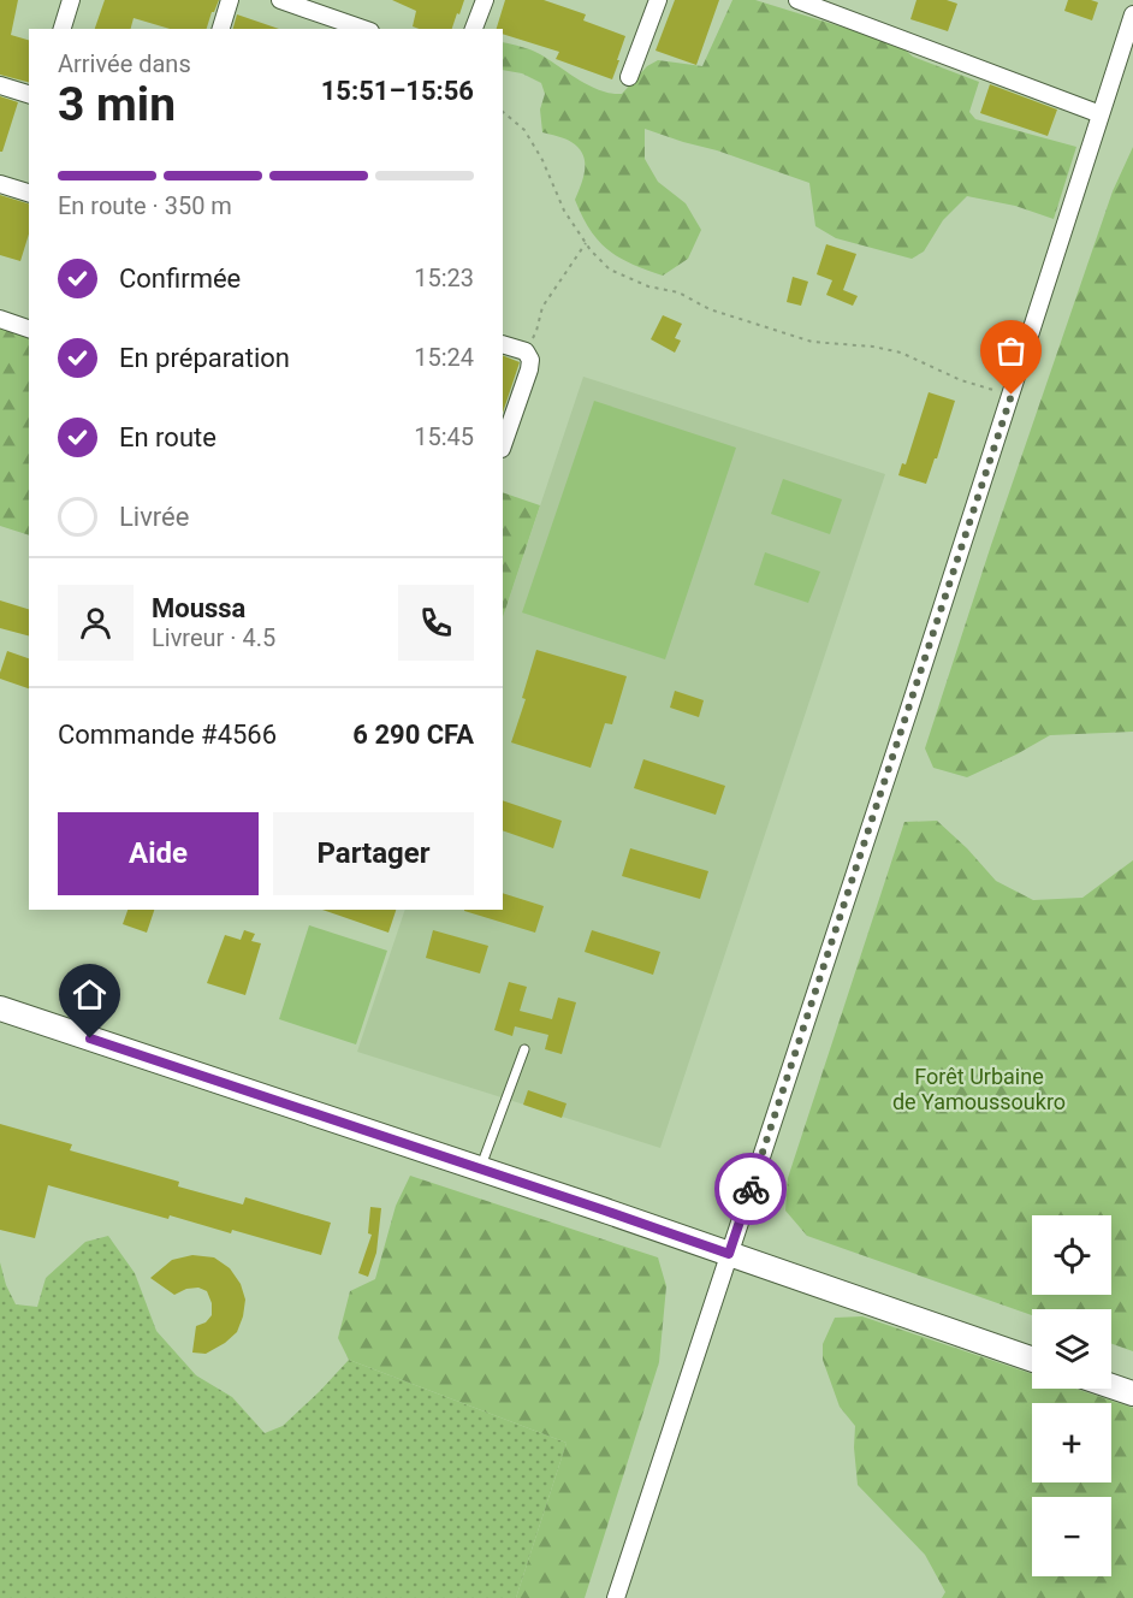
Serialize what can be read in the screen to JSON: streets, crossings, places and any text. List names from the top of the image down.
{
  "parks": ["Forêt Urbaine de Yamoussoukro"],
  "page": {
    "heading": ["3 min", "Arrivée dans", "15:51–15:56"],
    "panel": [
      "Moussa",
      "Livreur · 4.5",
      "Commande #4566",
      "6 290 CFA"
    ],
    "bar": "En route · 350 m",
    "list": [
      ["Confirmée", "15:23"],
      ["En préparation", "15:24"],
      ["En route", "15:45"],
      "Livrée"
    ],
    "buttons": ["Aide", "Partager"],
    "map_buttons": ["+", "−"]
  }
}
